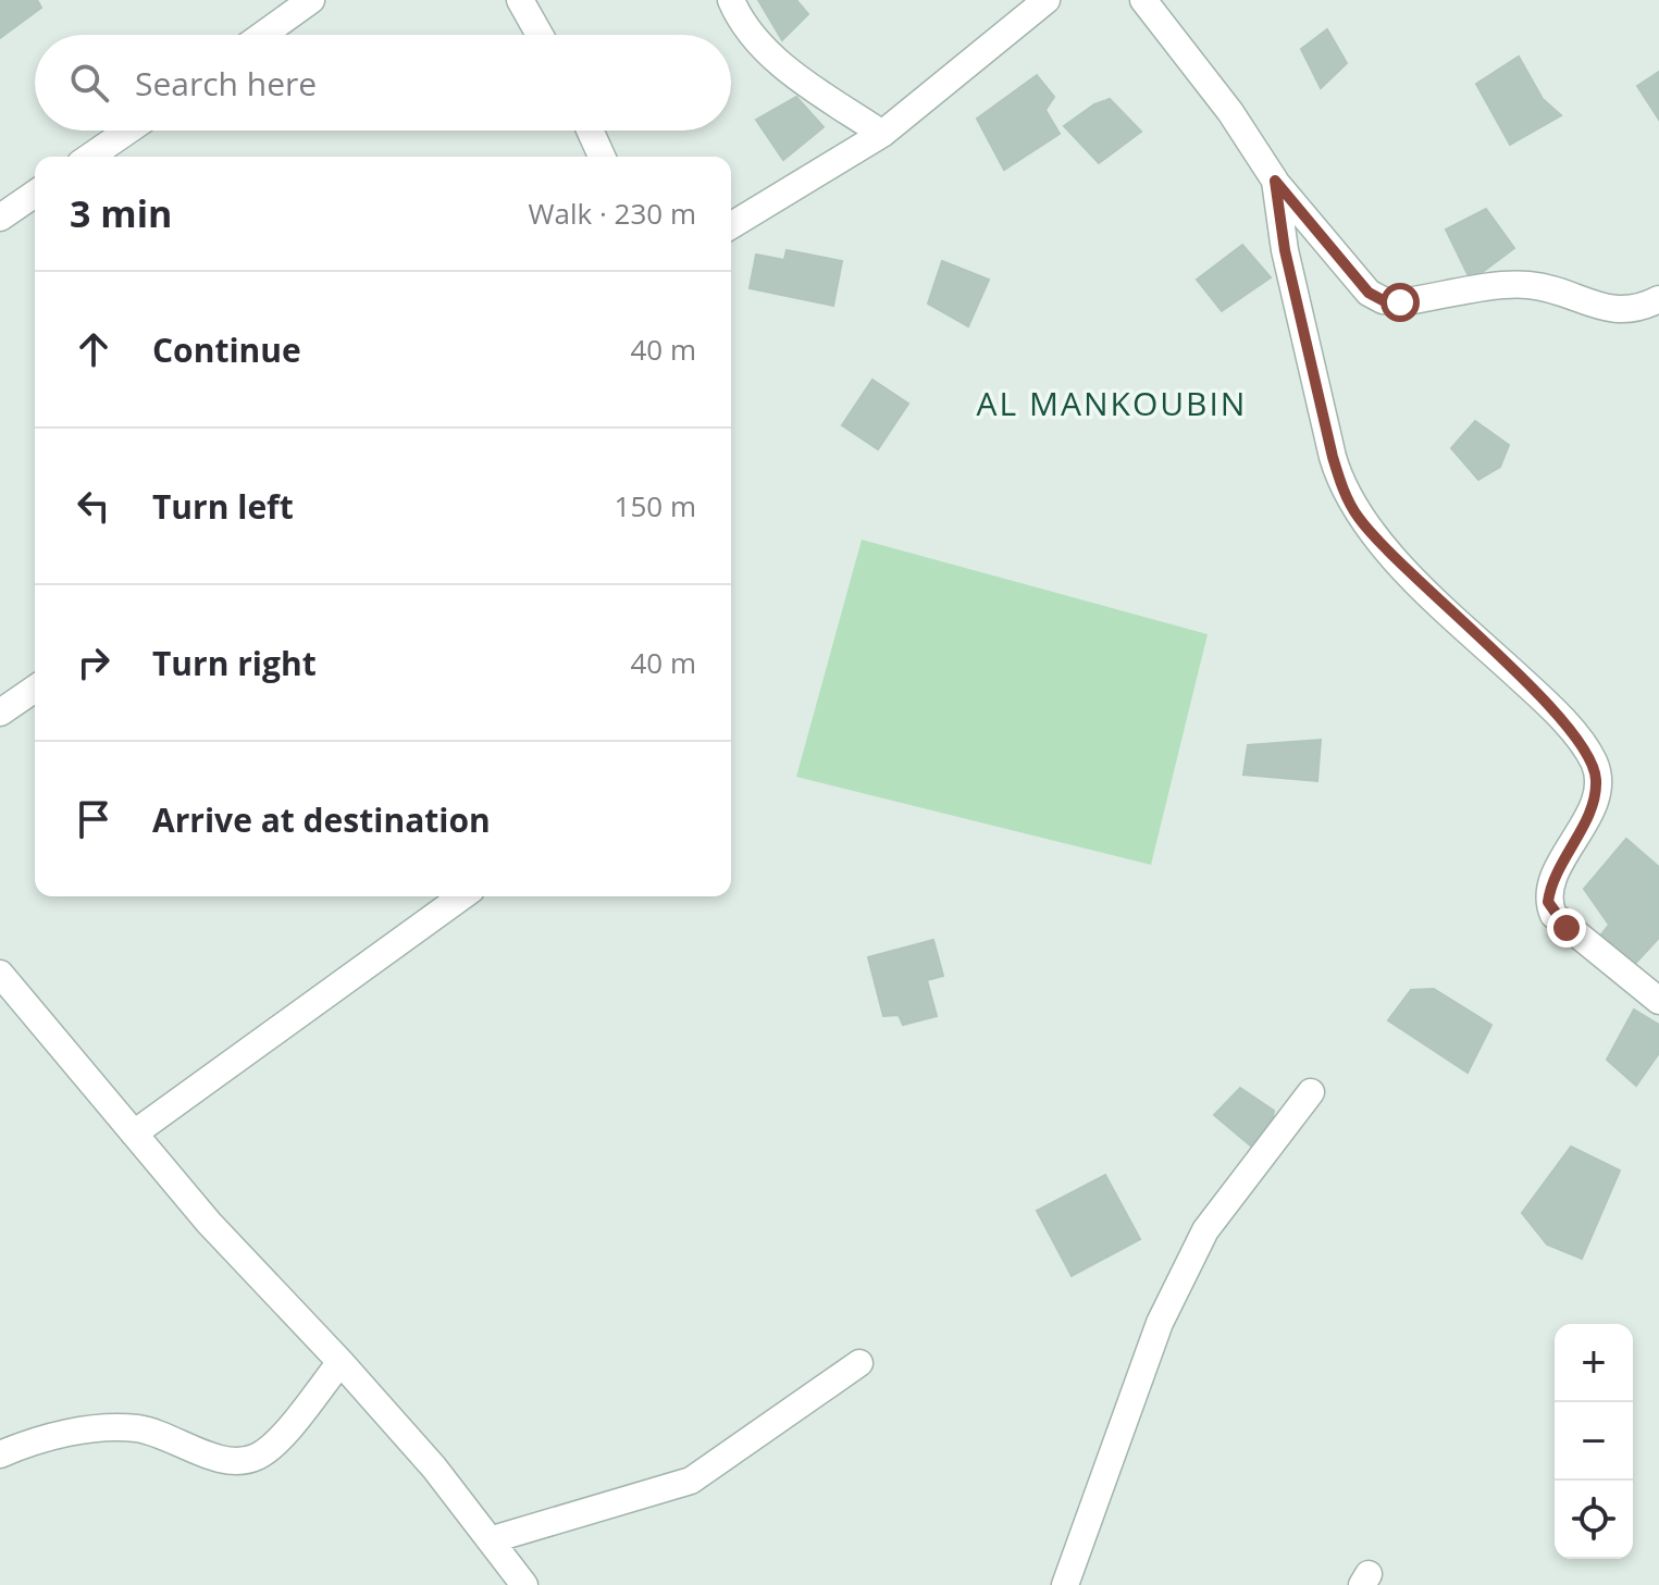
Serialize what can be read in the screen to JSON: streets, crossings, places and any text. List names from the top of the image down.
{
  "districts": ["AL MANKOUBIN"],
  "page": {
    "search": "Search here",
    "heading": ["3 min", "Walk · 230 m"],
    "list": [
      ["Continue", "40 m"],
      ["Turn left", "150 m"],
      ["Turn right", "40 m"],
      "Arrive at destination"
    ],
    "map_buttons": ["+", "−"]
  }
}
